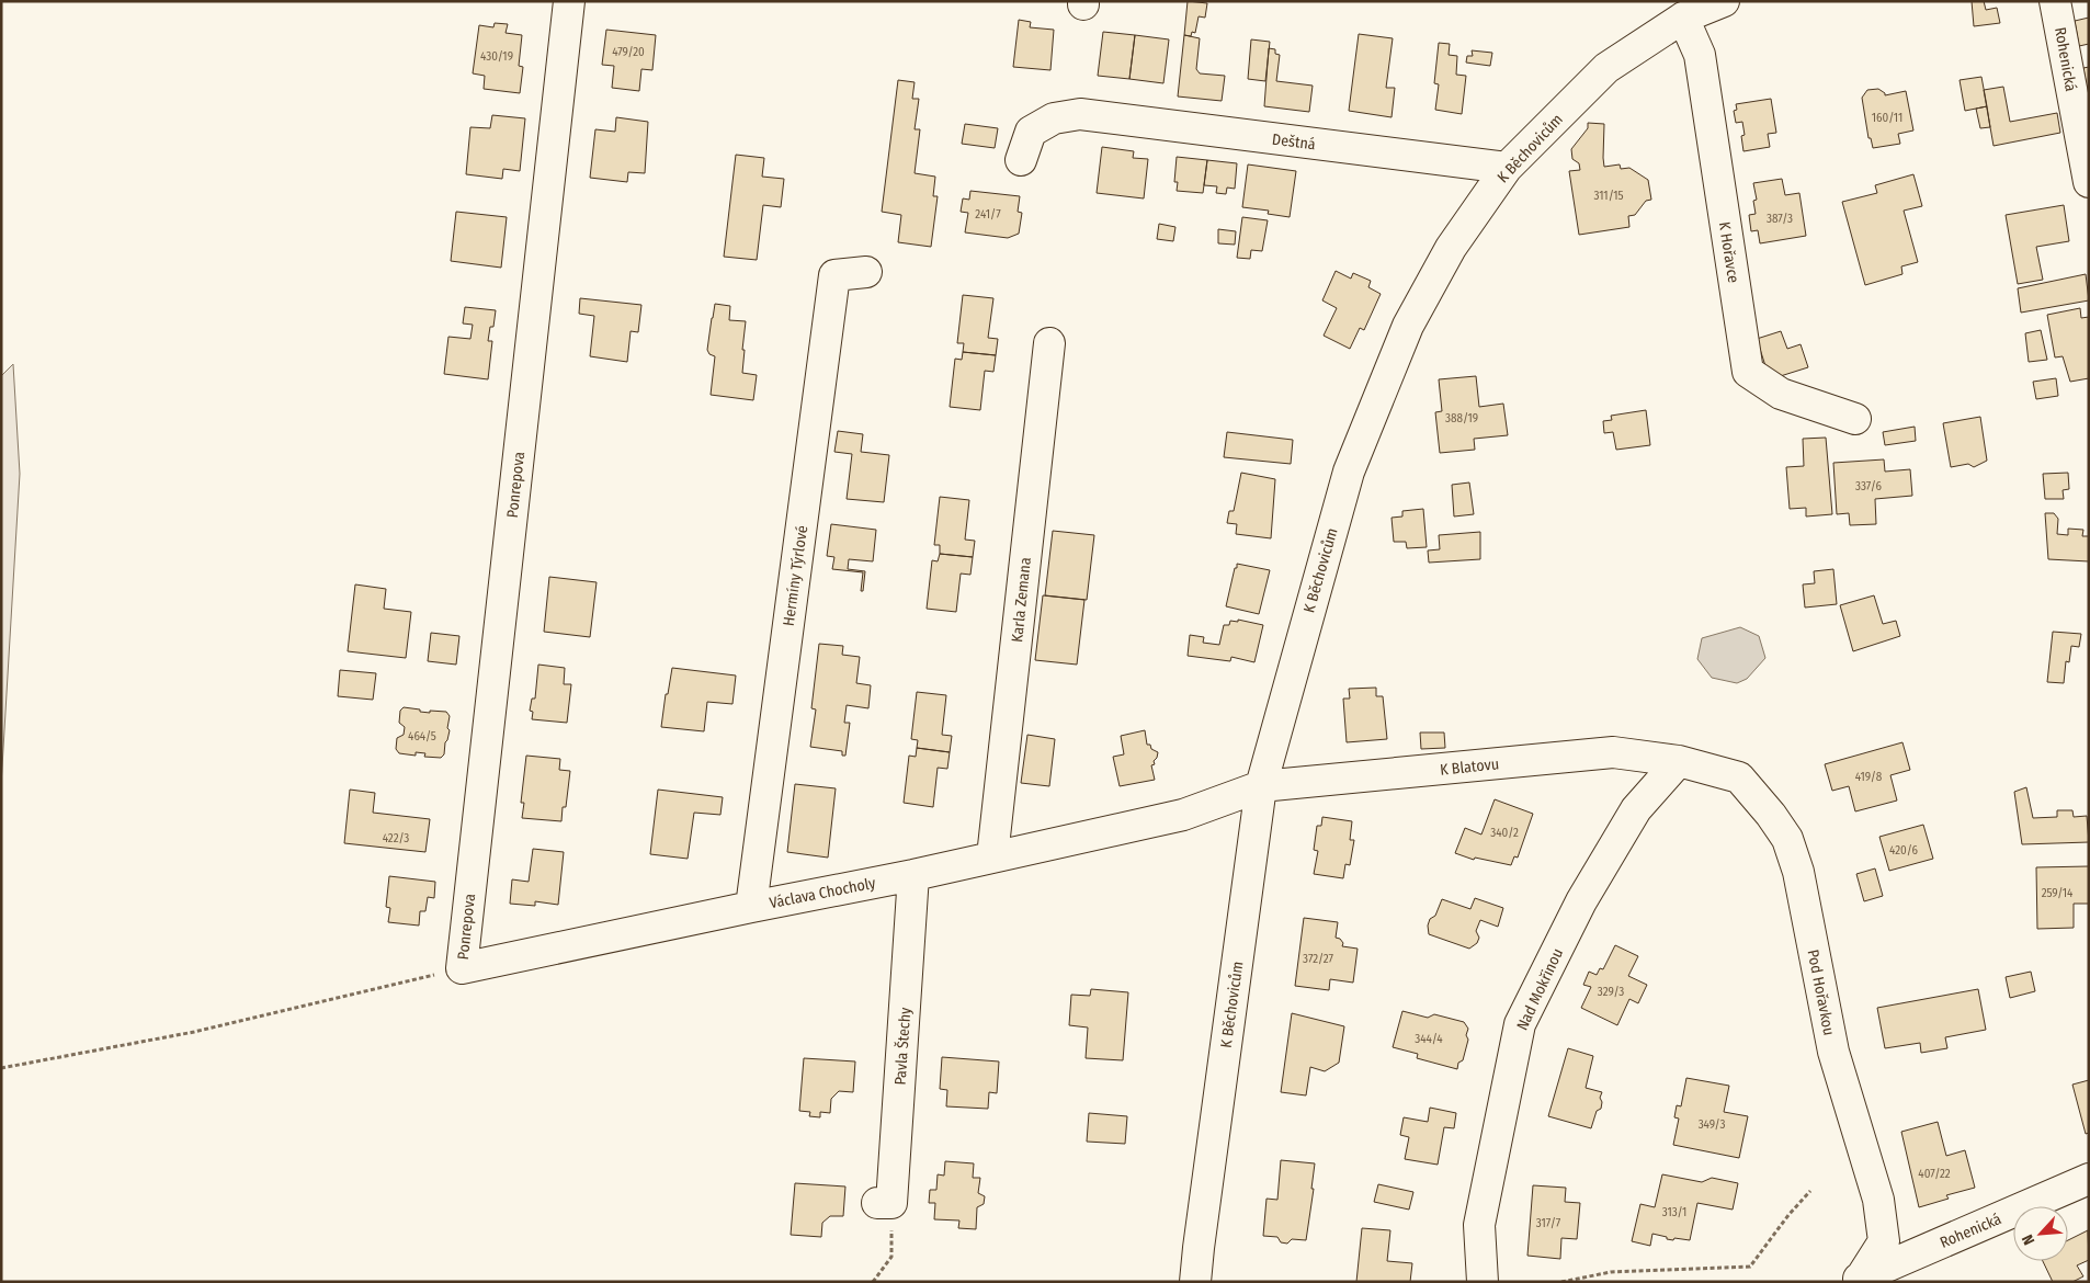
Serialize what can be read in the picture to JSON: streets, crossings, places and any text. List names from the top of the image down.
{
  "streets": {
    "street": [
      "Rohenická",
      "Deštná",
      "K Běchovicům",
      "K Hořavce",
      "Ponrepova",
      "Hermíny Týrlové",
      "Karla Zemana",
      "K Blatovu",
      "Václava Chocholy",
      "Nad Mokřinou",
      "Pod Hořavkou",
      "Pavla Štechy"
    ]
  },
  "crossings": [
    ["Rohenická", "Pod Hořavkou"],
    ["Deštná", "K Běchovicům"],
    ["K Běchovicům", "K Hořavce"],
    ["K Běchovicům", "K Blatovu"],
    ["Ponrepova", "Václava Chocholy"],
    ["Hermíny Týrlové", "Václava Chocholy"],
    ["Karla Zemana", "Václava Chocholy"],
    ["K Blatovu", "Václava Chocholy"],
    ["K Blatovu", "Nad Mokřinou"],
    ["K Blatovu", "Pod Hořavkou"],
    ["Václava Chocholy", "Pavla Štechy"],
    ["Nad Mokřinou", "Pod Hořavkou"]
  ],
  "house_numbers": [
    "479/20",
    "430/19",
    "160/11",
    "311/15",
    "241/7",
    "387/3",
    "388/19",
    "337/6",
    "464/5",
    "419/8",
    "340/2",
    "422/3",
    "420/6",
    "259/14",
    "372/27",
    "329/3",
    "344/4",
    "349/3",
    "407/22",
    "313/1",
    "317/7"
  ],
  "north": "bottom left"
}
